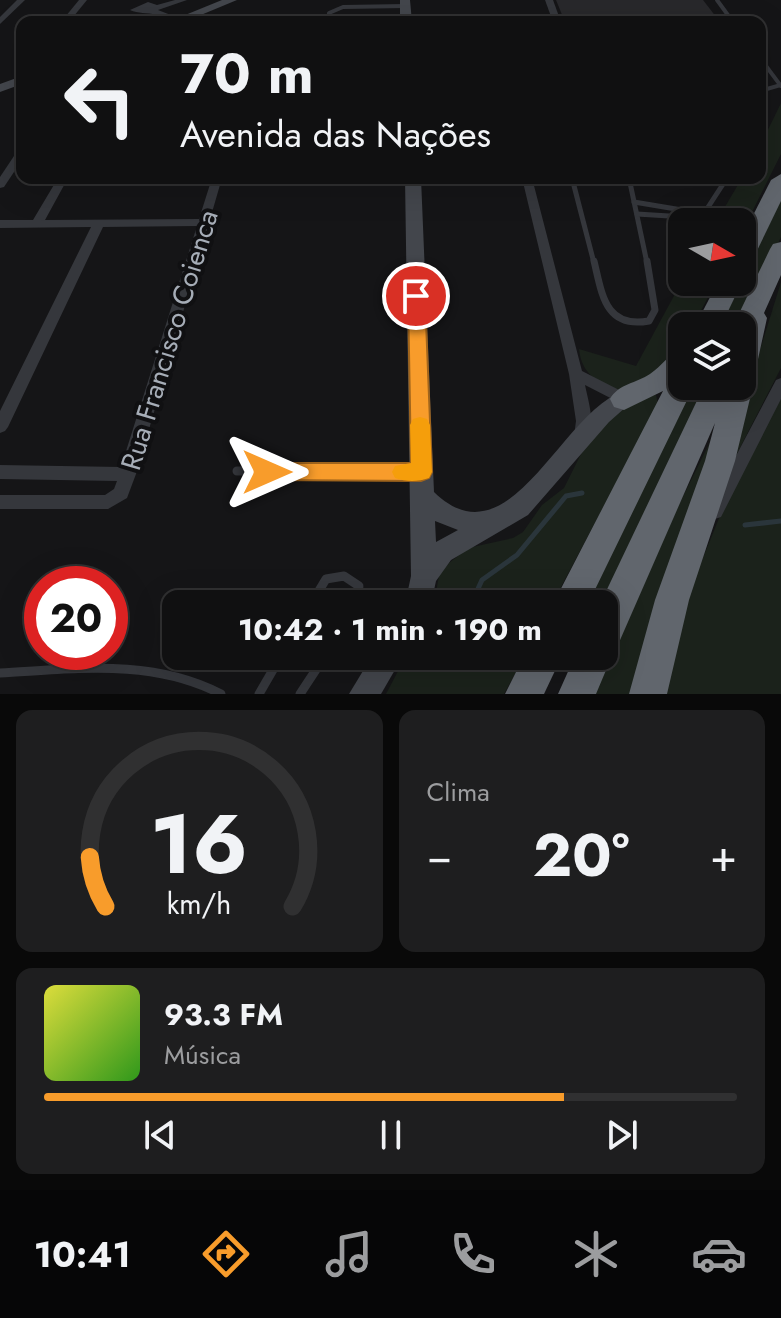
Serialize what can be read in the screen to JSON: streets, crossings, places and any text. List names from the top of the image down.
{
  "streets": {
    "street": ["Rua Francisco Coienca"]
  },
  "north": "right",
  "page": {
    "turn": ["70 m", "Avenida das Nações"],
    "limit": "20",
    "trip": "10:42 · 1 min · 190 m",
    "tile": "Clima",
    "heat": ["−", "20°", "+"],
    "song": ["93.3 FM", "Música"],
    "tabs": "10:41",
    "gauge": ["16", "km/h"]
  }
}
